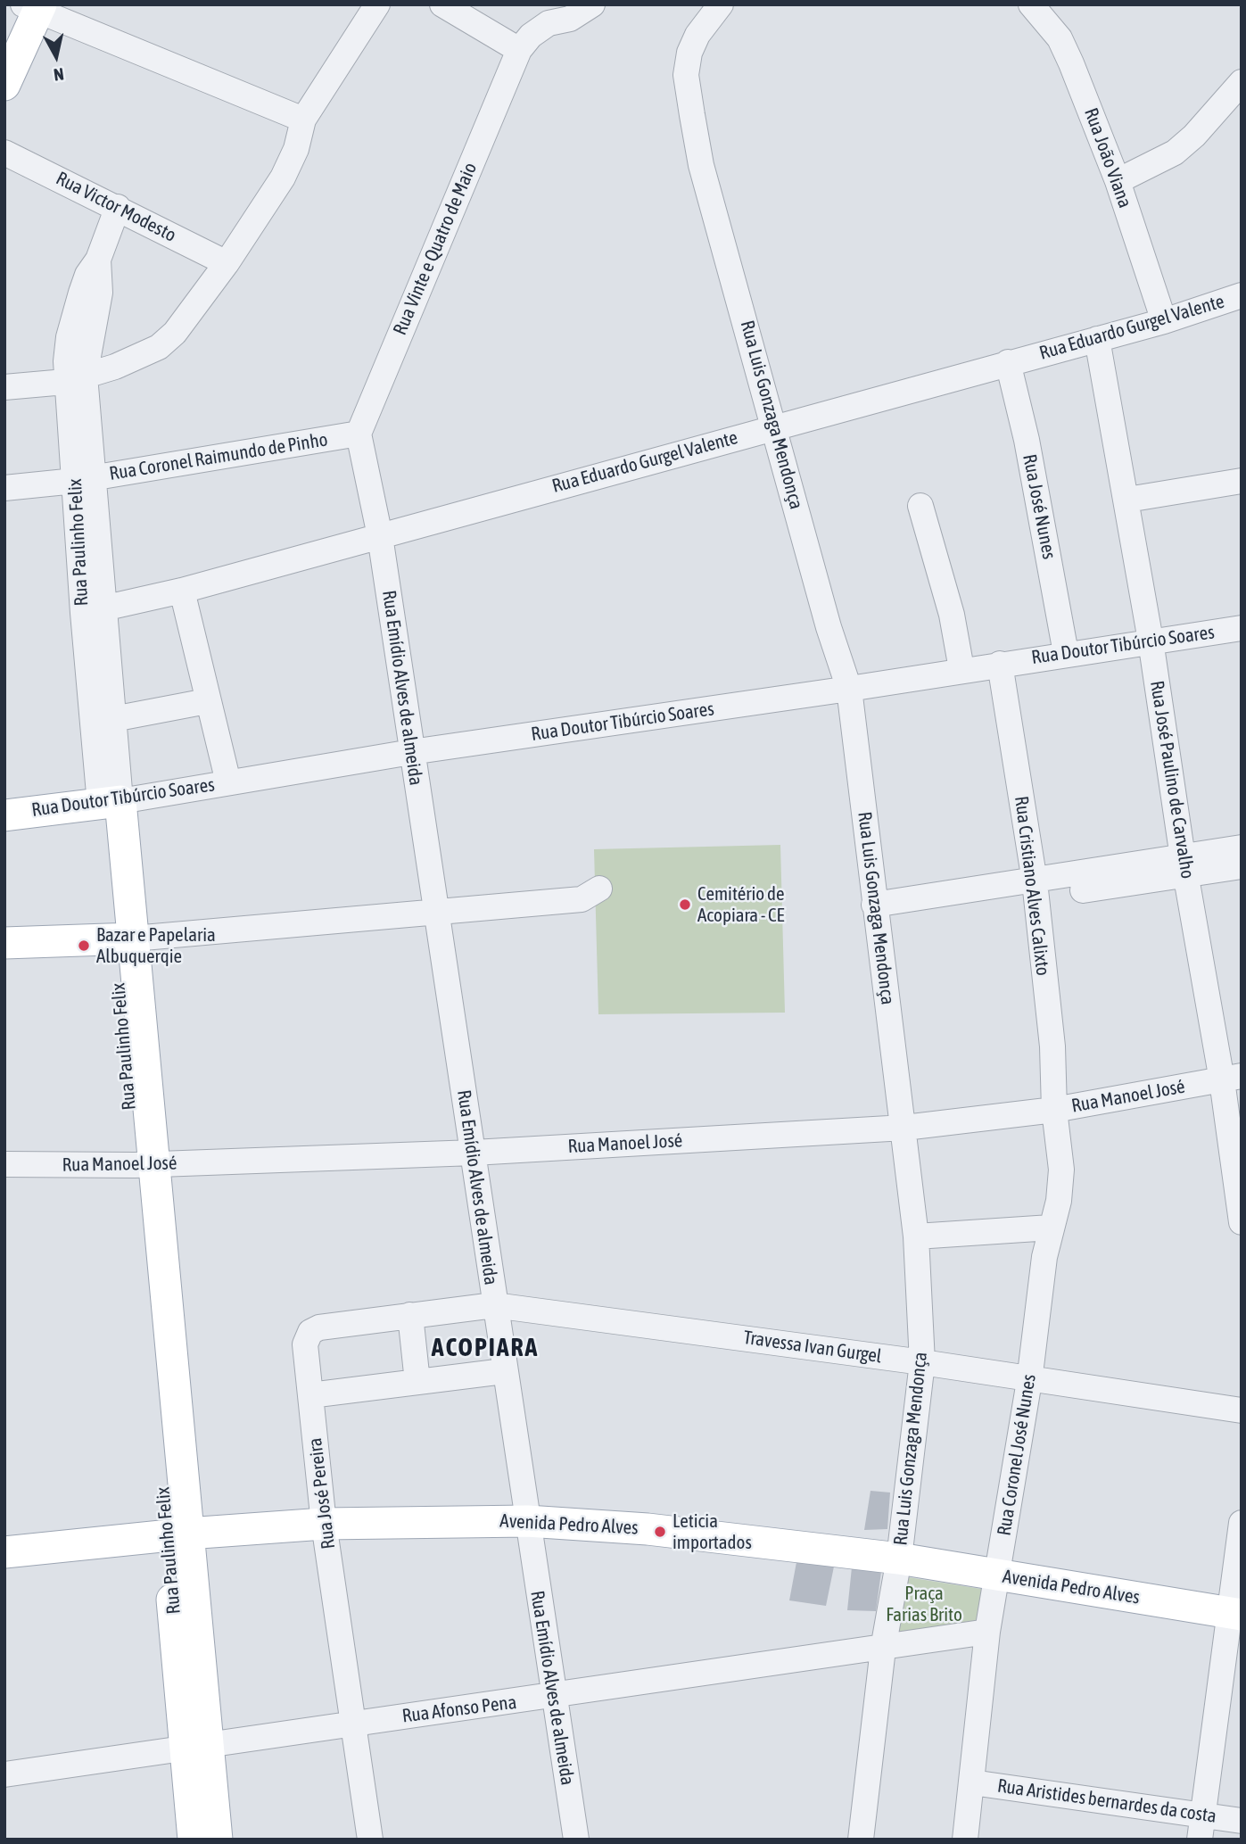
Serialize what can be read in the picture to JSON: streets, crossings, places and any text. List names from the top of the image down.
{
  "streets": {
    "main road": ["Rua Paulinho Felix", "Rua Doutor Tibúrcio Soares", "Avenida Pedro Alves"],
    "street": [
      "Rua João Viana",
      "Rua Victor Modesto",
      "Rua Vinte e Quatro de Maio",
      "Rua Eduardo Gurgel Valente",
      "Rua Luis Gonzaga Mendonça",
      "Rua Coronel Raimundo de Pinho",
      "Rua José Nunes",
      "Rua Emídio Alves de almeida",
      "Rua José Paulino de Carvalho",
      "Rua Cristiano Alves Calixto",
      "Rua Manoel José",
      "Travessa Ivan Gurgel",
      "Rua Coronel José Nunes",
      "Rua José Pereira",
      "Rua Afonso Pena",
      "Rua Aristides bernardes da costa"
    ]
  },
  "crossings": [
    ["Rua João Viana", "Rua Eduardo Gurgel Valente"],
    ["Rua Victor Modesto", "Rua Paulinho Felix"],
    ["Rua Vinte e Quatro de Maio", "Rua Coronel Raimundo de Pinho"],
    ["Rua Eduardo Gurgel Valente", "Rua Luis Gonzaga Mendonça"],
    ["Rua Eduardo Gurgel Valente", "Rua José Nunes"],
    ["Rua Eduardo Gurgel Valente", "Rua Paulinho Felix"],
    ["Rua Eduardo Gurgel Valente", "Rua Emídio Alves de almeida"],
    ["Rua Eduardo Gurgel Valente", "Rua José Paulino de Carvalho"],
    ["Rua Luis Gonzaga Mendonça", "Rua Doutor Tibúrcio Soares"],
    ["Rua Luis Gonzaga Mendonça", "Rua Manoel José"],
    ["Rua Luis Gonzaga Mendonça", "Travessa Ivan Gurgel"],
    ["Rua Luis Gonzaga Mendonça", "Avenida Pedro Alves"],
    ["Rua Luis Gonzaga Mendonça", "Rua Afonso Pena"],
    ["Rua Coronel Raimundo de Pinho", "Rua Paulinho Felix"],
    ["Rua José Nunes", "Rua Doutor Tibúrcio Soares"],
    ["Rua Paulinho Felix", "Rua Doutor Tibúrcio Soares"],
    ["Rua Paulinho Felix", "Rua Manoel José"],
    ["Rua Paulinho Felix", "Avenida Pedro Alves"],
    ["Rua Paulinho Felix", "Rua Afonso Pena"],
    ["Rua Doutor Tibúrcio Soares", "Rua Emídio Alves de almeida"],
    ["Rua Doutor Tibúrcio Soares", "Rua José Paulino de Carvalho"],
    ["Rua Doutor Tibúrcio Soares", "Rua Cristiano Alves Calixto"],
    ["Rua Emídio Alves de almeida", "Rua Manoel José"],
    ["Rua Emídio Alves de almeida", "Travessa Ivan Gurgel"],
    ["Rua Emídio Alves de almeida", "Rua José Pereira"],
    ["Rua Emídio Alves de almeida", "Avenida Pedro Alves"],
    ["Rua Emídio Alves de almeida", "Rua Afonso Pena"],
    ["Rua José Paulino de Carvalho", "Rua Manoel José"],
    ["Rua Cristiano Alves Calixto", "Rua Manoel José"],
    ["Rua Cristiano Alves Calixto", "Rua Coronel José Nunes"],
    ["Rua Manoel José", "Rua Coronel José Nunes"],
    ["Travessa Ivan Gurgel", "Rua Coronel José Nunes"],
    ["Travessa Ivan Gurgel", "Rua José Pereira"],
    ["Rua Coronel José Nunes", "Avenida Pedro Alves"],
    ["Rua Coronel José Nunes", "Rua Afonso Pena"],
    ["Rua Coronel José Nunes", "Rua Aristides bernardes da costa"],
    ["Rua José Pereira", "Avenida Pedro Alves"],
    ["Rua José Pereira", "Rua Afonso Pena"]
  ],
  "districts": ["ACOPIARA"],
  "parks": ["Praça Farias Brito"],
  "places": ["Cemitério de Acopiara - CE", "Bazar e Papelaria Albuquerqie", "Leticia importados"],
  "north": "bottom"
}
